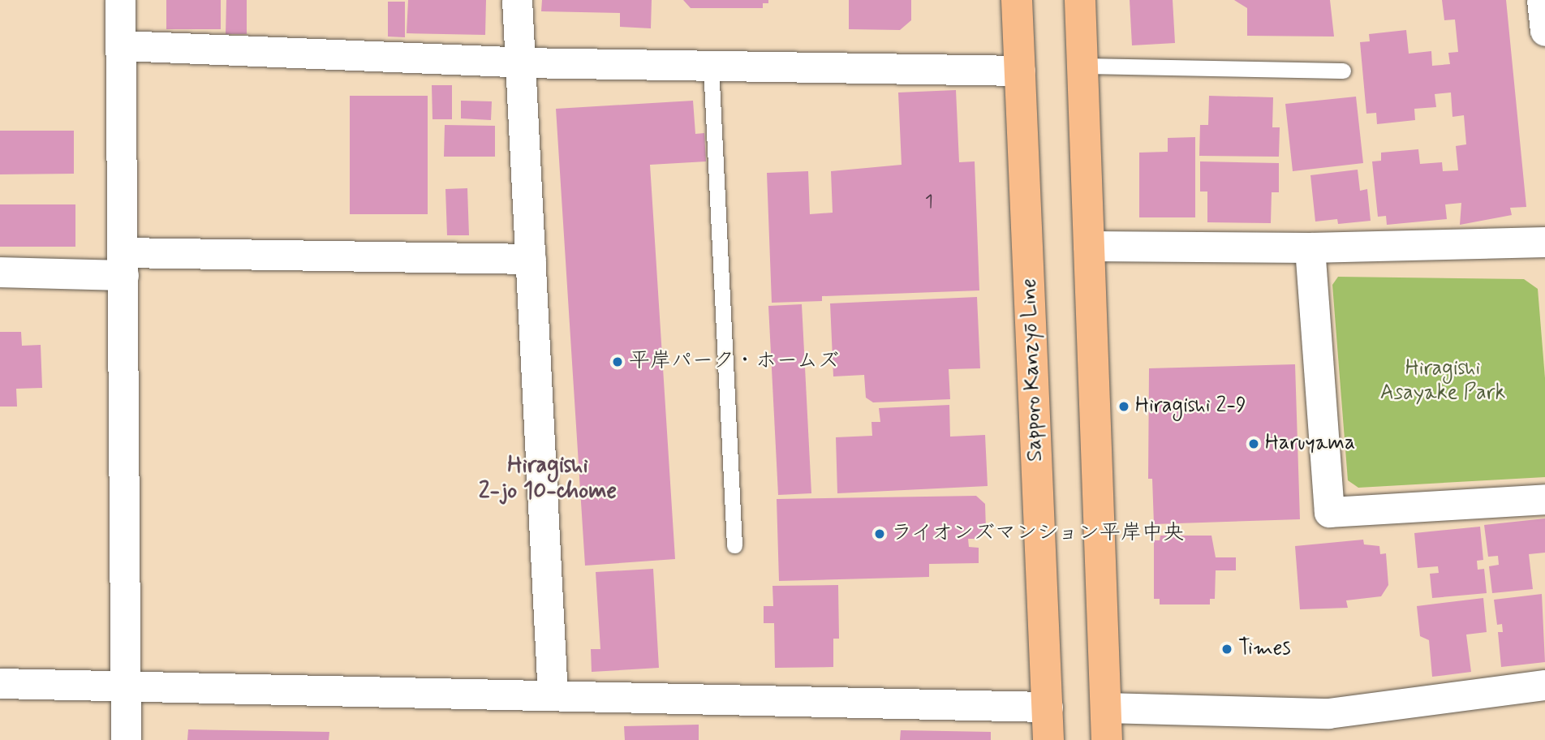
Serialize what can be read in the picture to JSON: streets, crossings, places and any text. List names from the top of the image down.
{
  "streets": {
    "main road": ["Sapporo Kanzyō Line"]
  },
  "districts": ["Hiragishi 2-jo 10-chome"],
  "parks": ["Hiragishi Asayake Park"],
  "places": [
    "平岸パーク・ホームズ",
    "Hiragishi 2-9",
    "Haruyama",
    "ライオンズマンション平岸中央",
    "Times"
  ],
  "house_numbers": ["1"]
}
